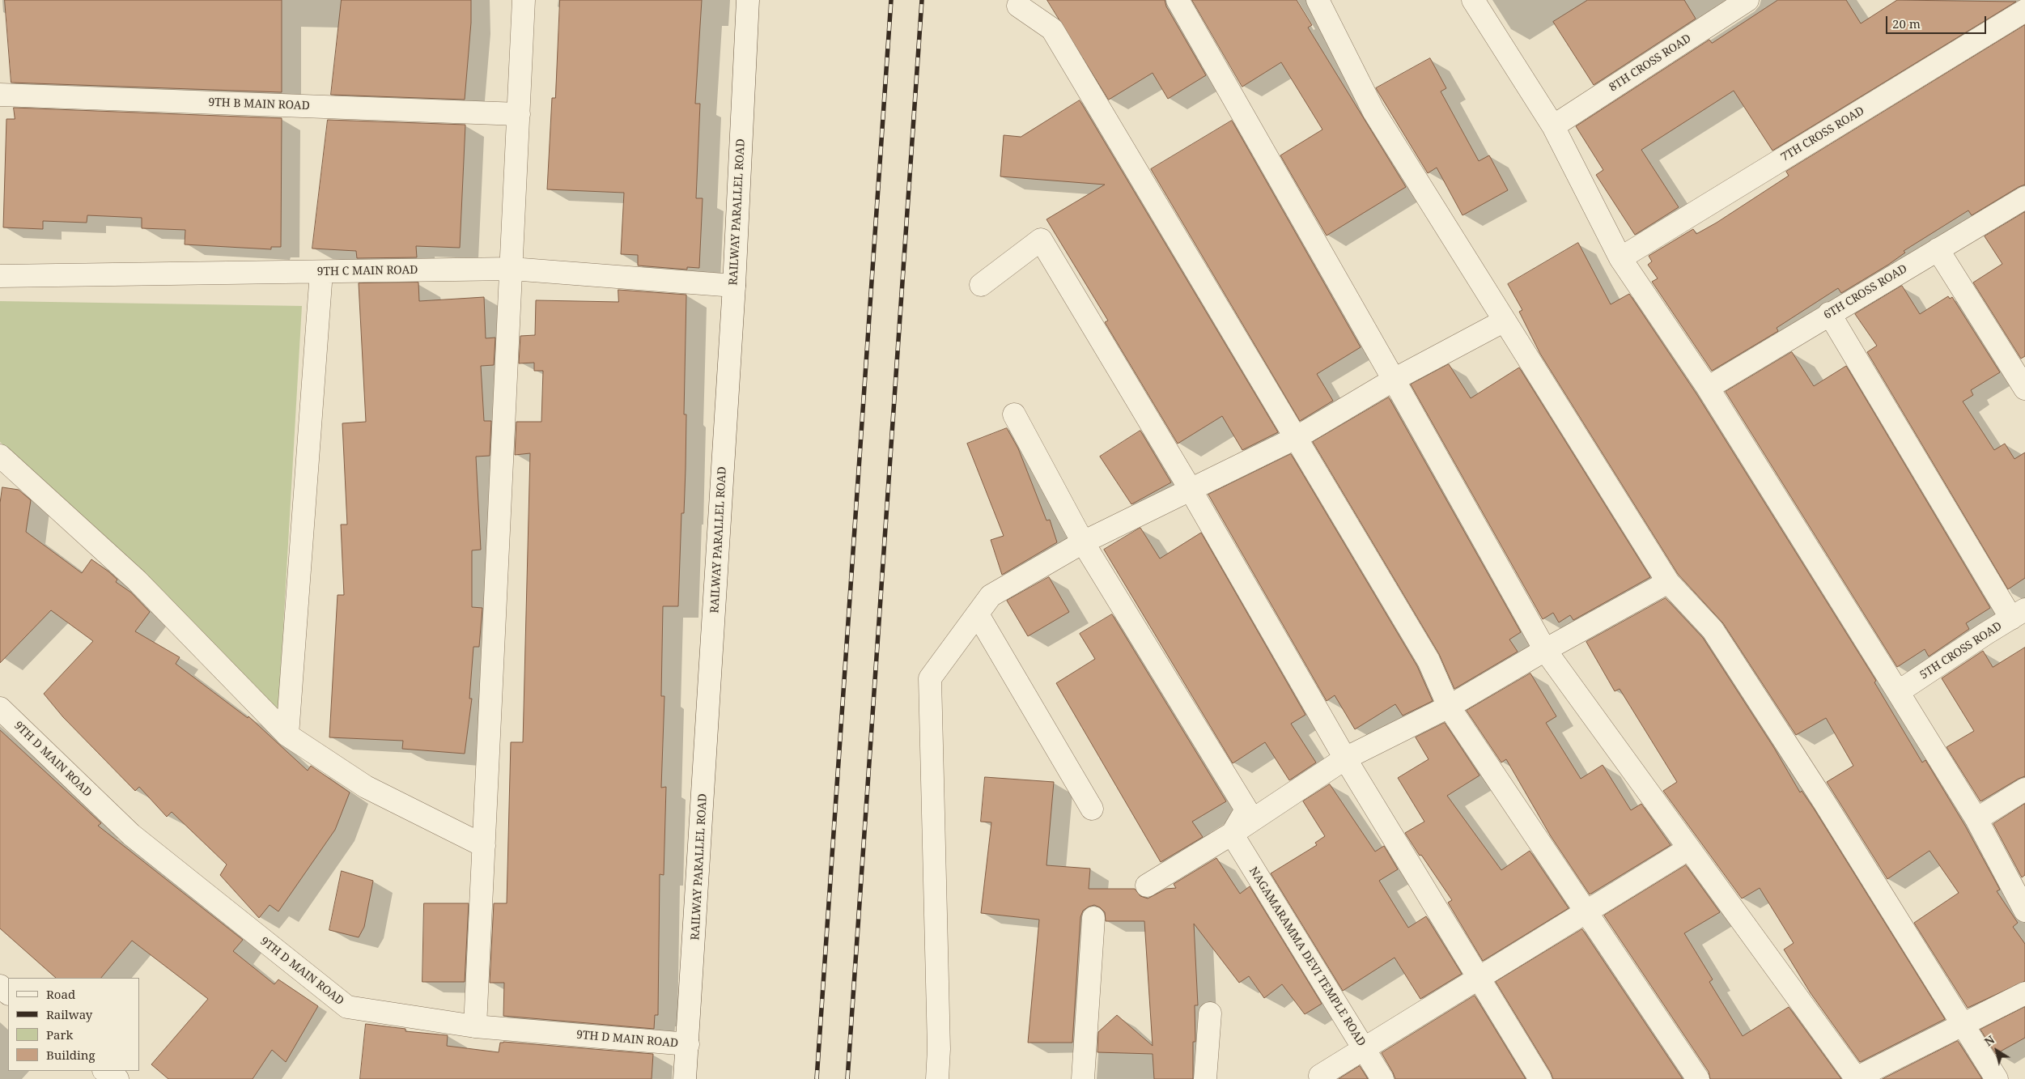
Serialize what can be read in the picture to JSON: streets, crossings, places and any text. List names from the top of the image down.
{
  "streets": {
    "street": [
      "8TH CROSS ROAD",
      "9TH B MAIN ROAD",
      "7TH CROSS ROAD",
      "RAILWAY PARALLEL ROAD",
      "9TH C MAIN ROAD",
      "6TH CROSS ROAD",
      "5TH CROSS ROAD",
      "9TH D MAIN ROAD",
      "NAGAMARAMMA DEVI TEMPLE ROAD"
    ]
  },
  "crossings": [
    ["RAILWAY PARALLEL ROAD", "9TH C MAIN ROAD"],
    ["RAILWAY PARALLEL ROAD", "9TH D MAIN ROAD"]
  ],
  "legend": [
    "Road",
    "Railway",
    "Park",
    "Building"
  ],
  "scale_bar": "20 m",
  "north": "top left"
}
